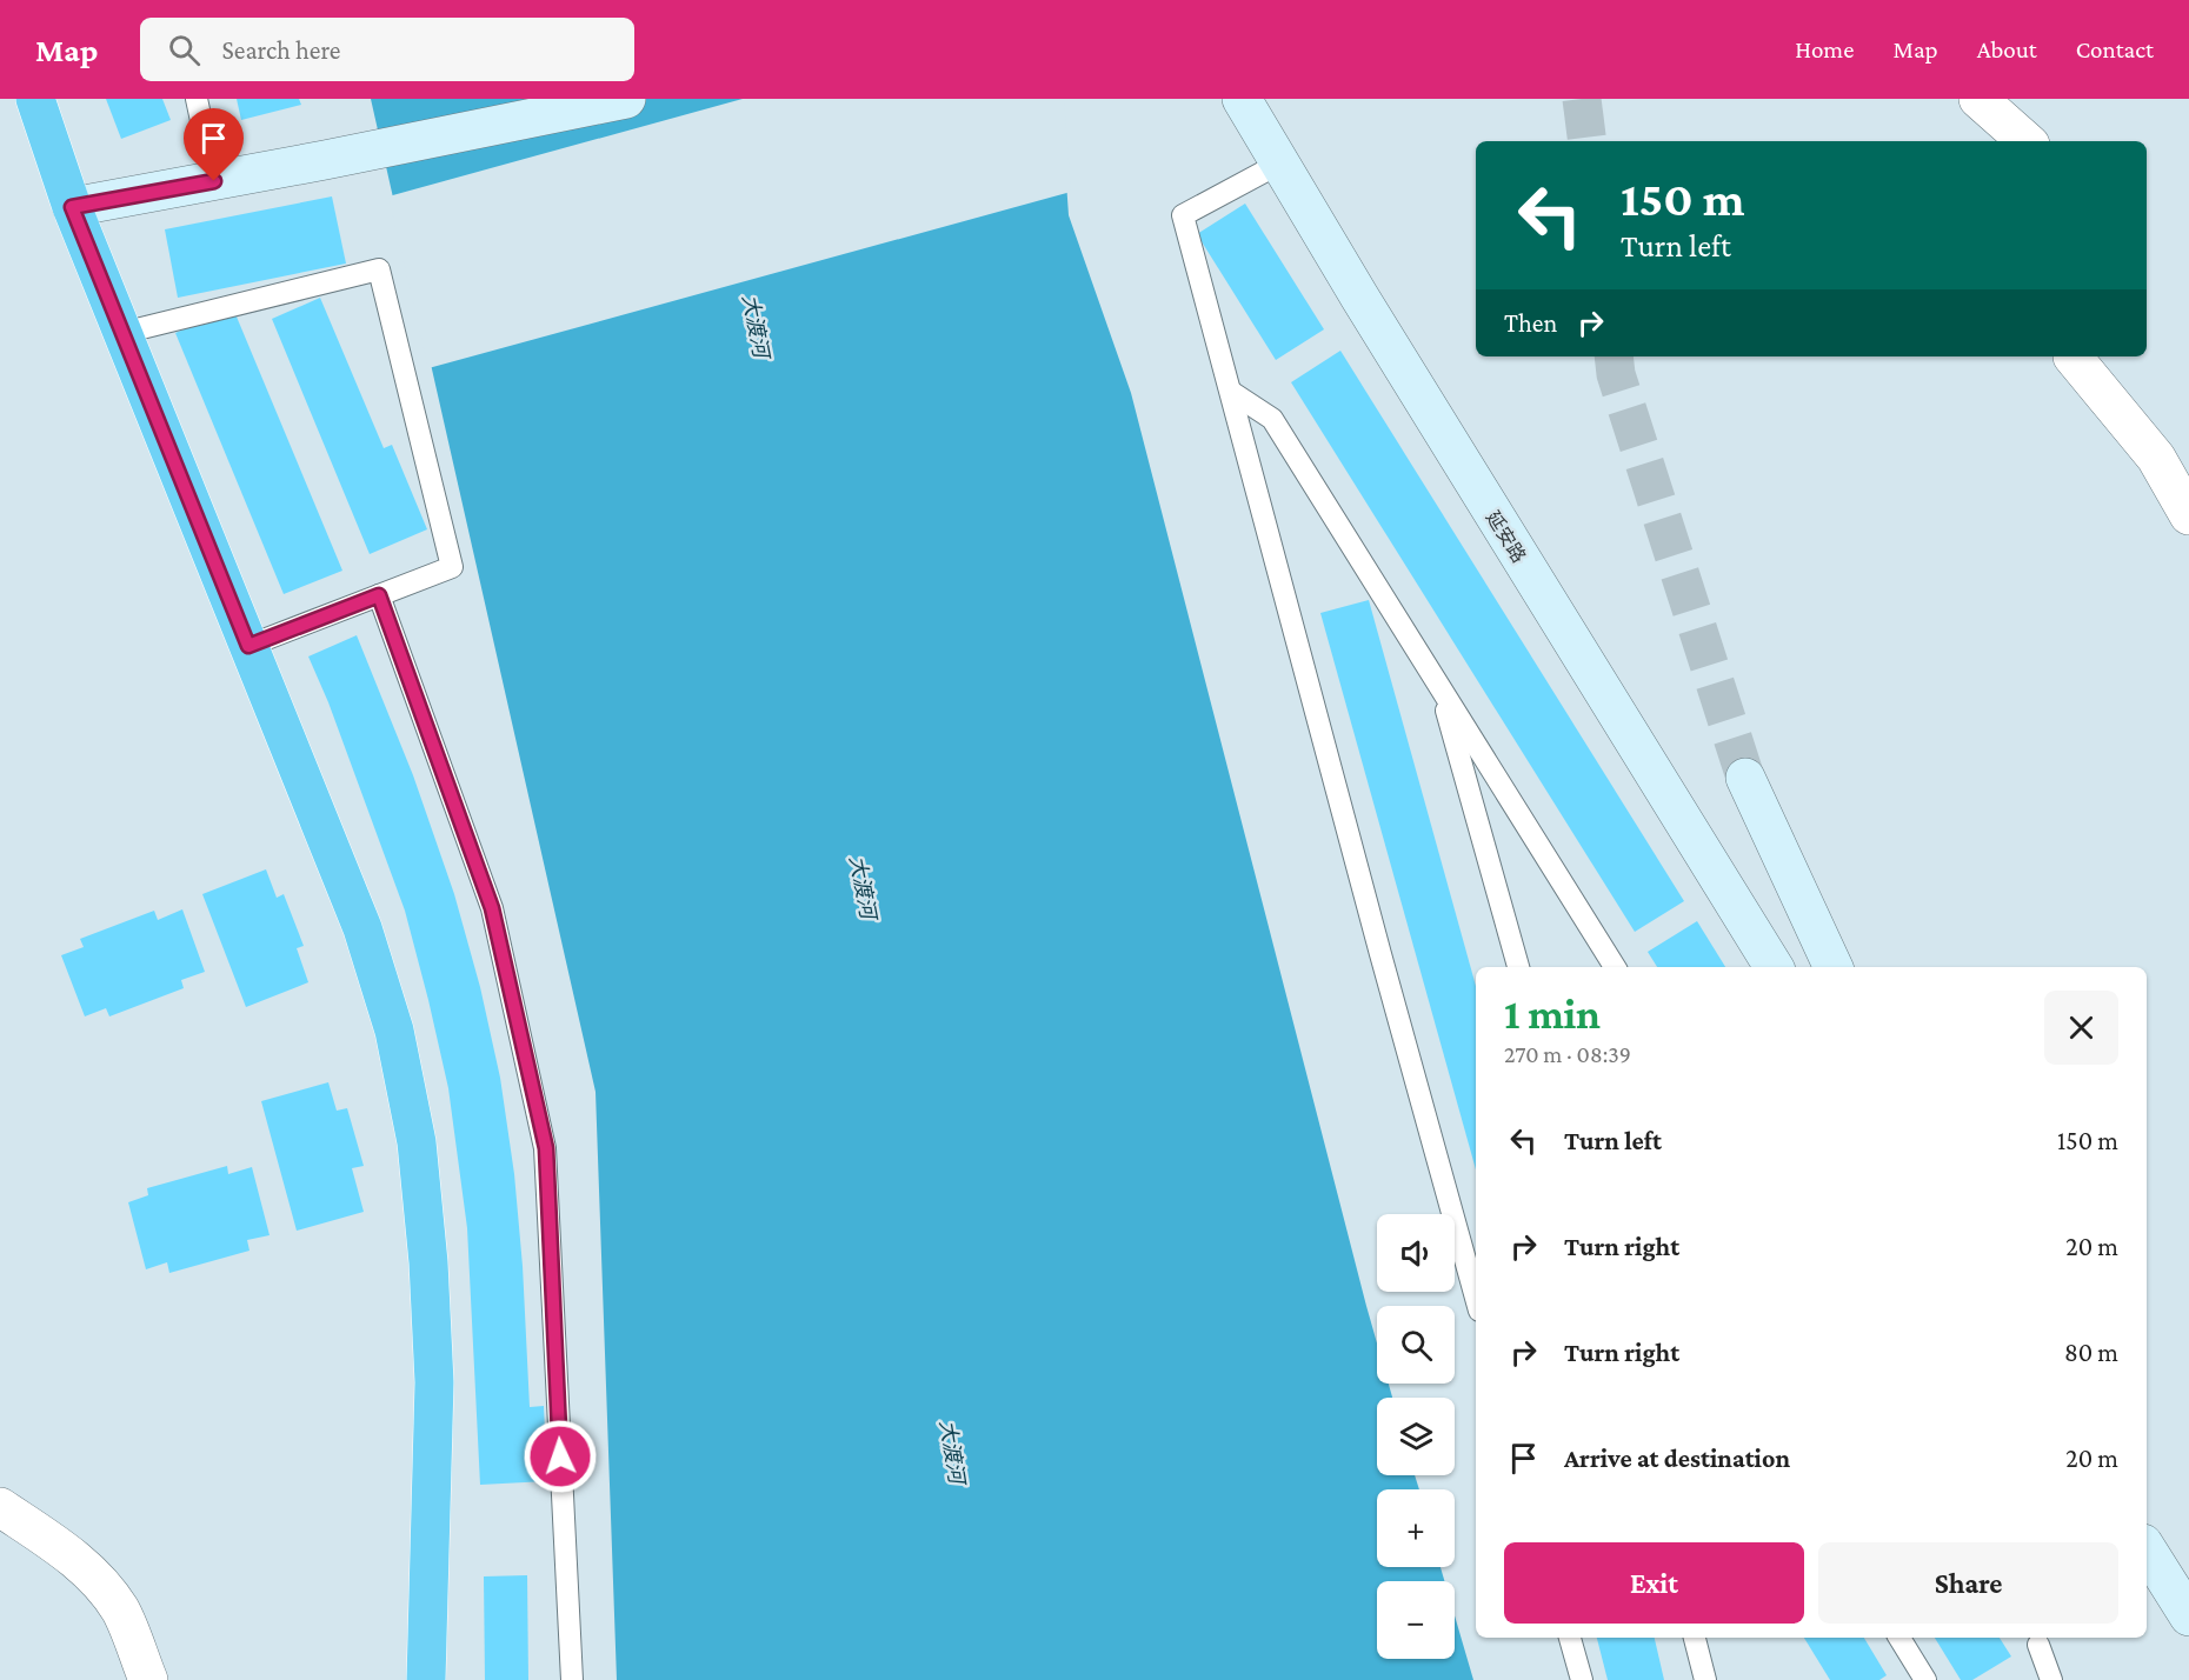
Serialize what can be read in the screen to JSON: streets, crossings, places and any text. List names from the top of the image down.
{
  "streets": {
    "main road": ["延安路"]
  },
  "water": ["大渡河"],
  "page": {
    "header": "Map",
    "search": "Search here",
    "nav": [
      "Home",
      "Map",
      "About",
      "Contact"
    ],
    "turn": ["150 m", "Turn left"],
    "then": "Then",
    "heading": ["1 min", "270 m · 08:39"],
    "list": [
      {
        "name": "Turn left",
        "value": "150 m"
      },
      {
        "name": "Turn right",
        "value": "20 m"
      },
      {
        "name": "Turn right",
        "value": "80 m"
      },
      {
        "name": "Arrive at destination",
        "value": "20 m"
      }
    ],
    "map_buttons": ["+", "−"],
    "buttons": ["Exit", "Share"]
  }
}
